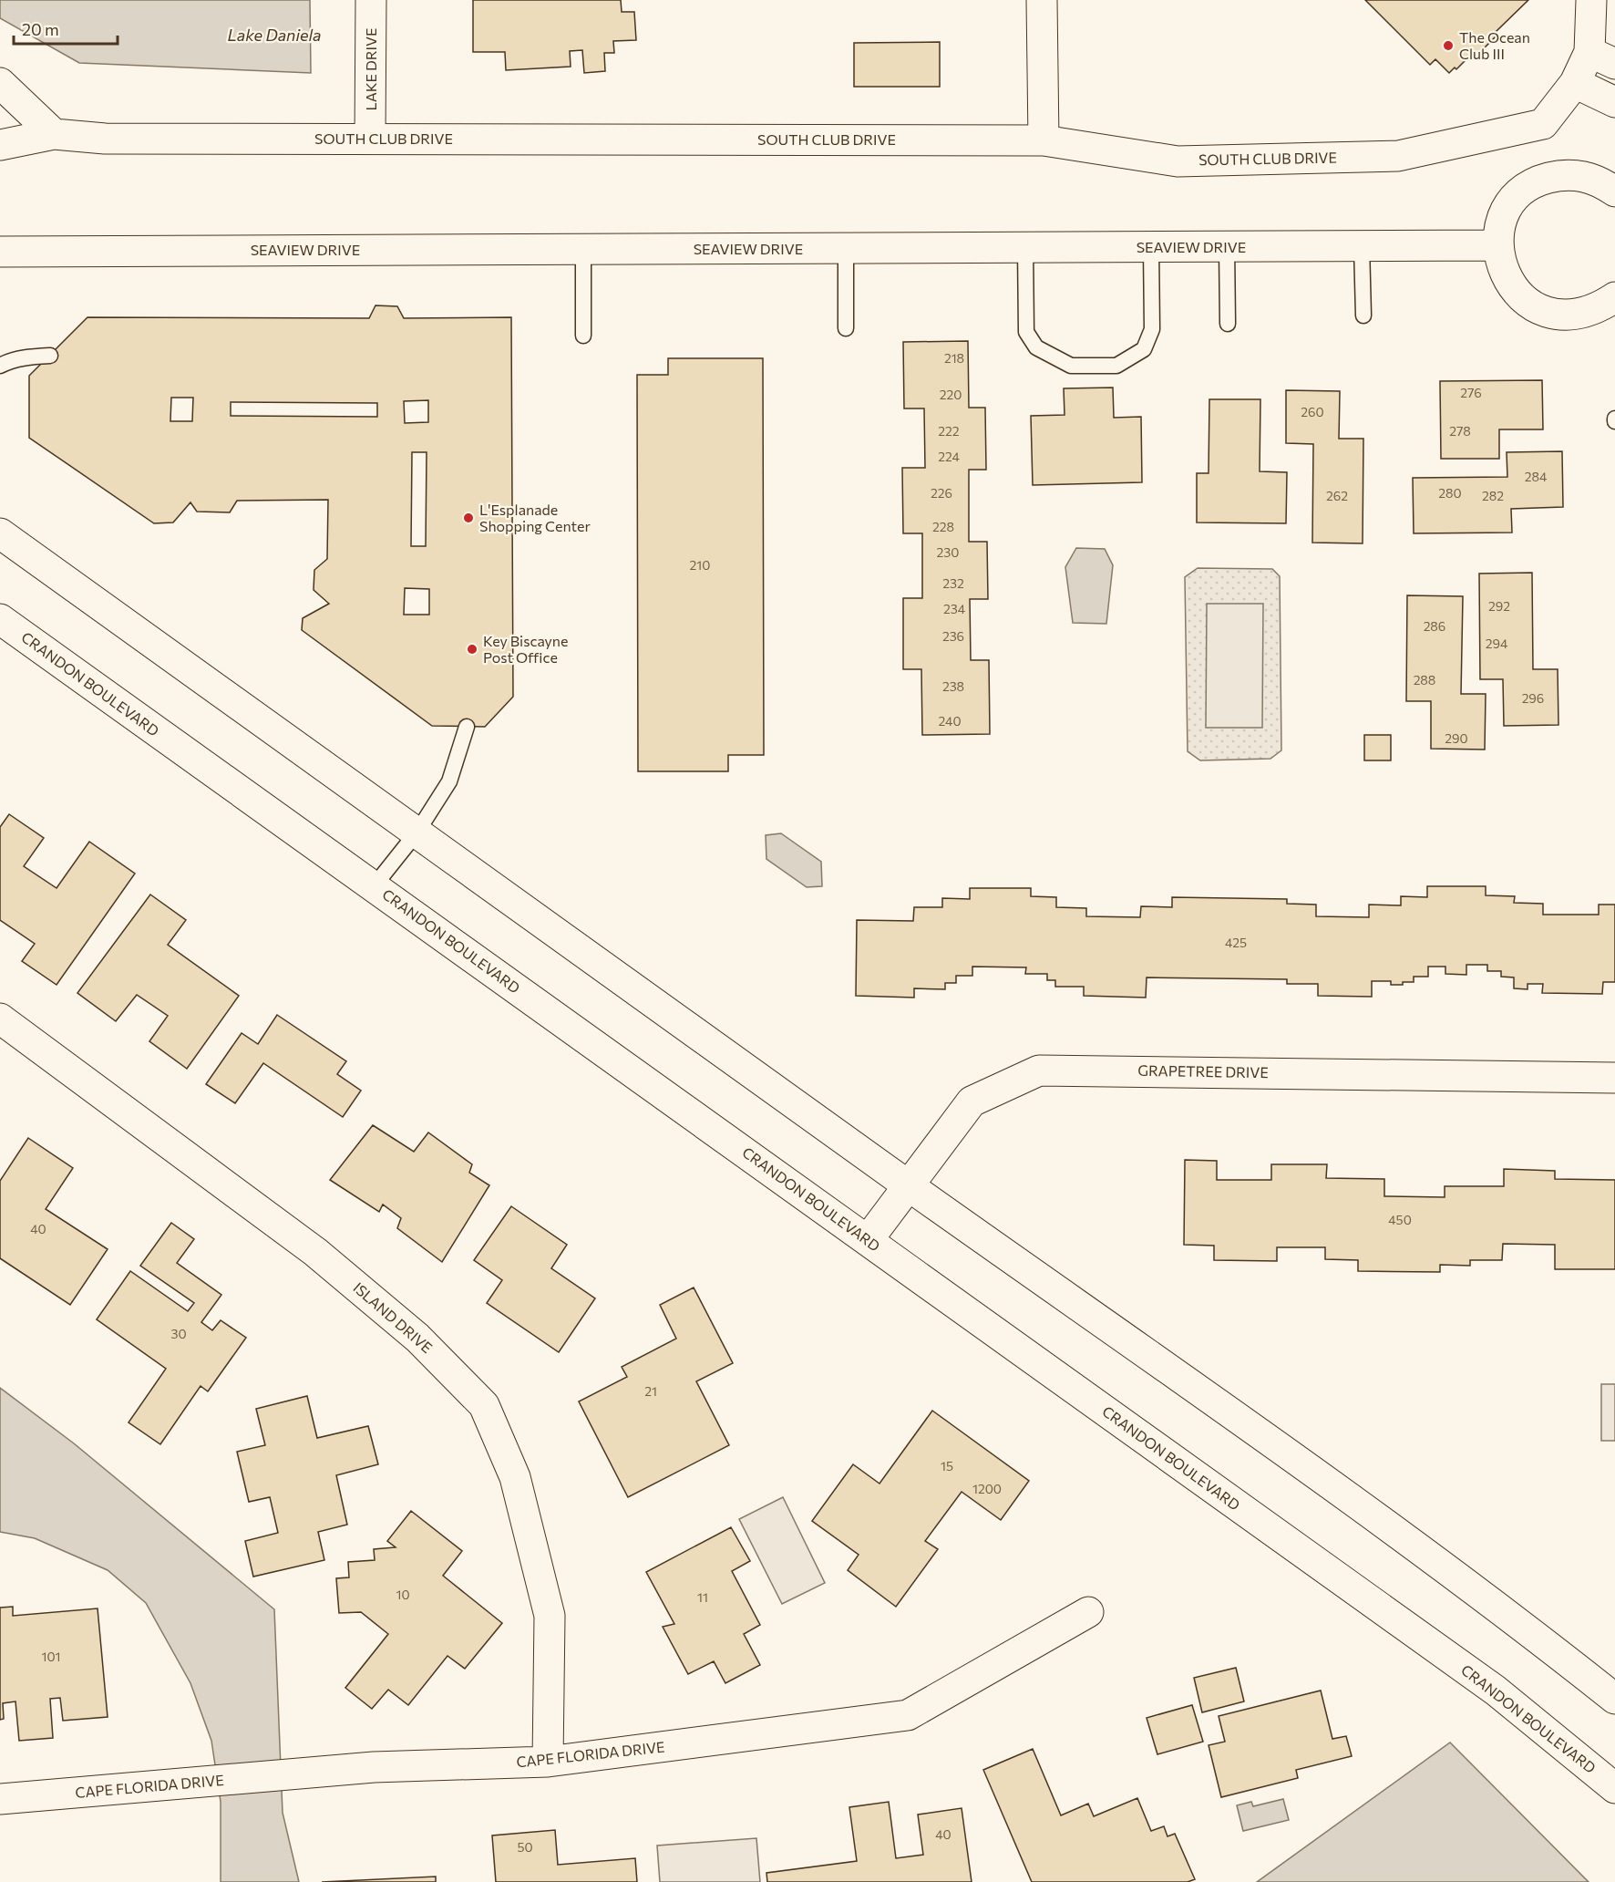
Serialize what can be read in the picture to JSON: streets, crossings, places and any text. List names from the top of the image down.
{
  "streets": {
    "street": [
      "LAKE DRIVE",
      "SOUTH CLUB DRIVE",
      "SEAVIEW DRIVE",
      "CRANDON BOULEVARD",
      "GRAPETREE DRIVE",
      "ISLAND DRIVE",
      "CAPE FLORIDA DRIVE"
    ]
  },
  "crossings": [
    ["LAKE DRIVE", "SOUTH CLUB DRIVE"],
    ["CRANDON BOULEVARD", "GRAPETREE DRIVE"],
    ["ISLAND DRIVE", "CAPE FLORIDA DRIVE"]
  ],
  "water": ["Lake Daniela"],
  "places": ["The Ocean Club III", "L'Esplanade Shopping Center", "Key Biscayne Post Office"],
  "house_numbers": [
    "218",
    "276",
    "220",
    "260",
    "222",
    "278",
    "224",
    "284",
    "226",
    "280",
    "262",
    "282",
    "228",
    "230",
    "210",
    "232",
    "292",
    "234",
    "286",
    "236",
    "294",
    "288",
    "238",
    "296",
    "240",
    "290",
    "425",
    "450",
    "40",
    "30",
    "21",
    "15",
    "1200",
    "10",
    "11",
    "101",
    "40",
    "50"
  ],
  "scale_bar": "20 m"
}
